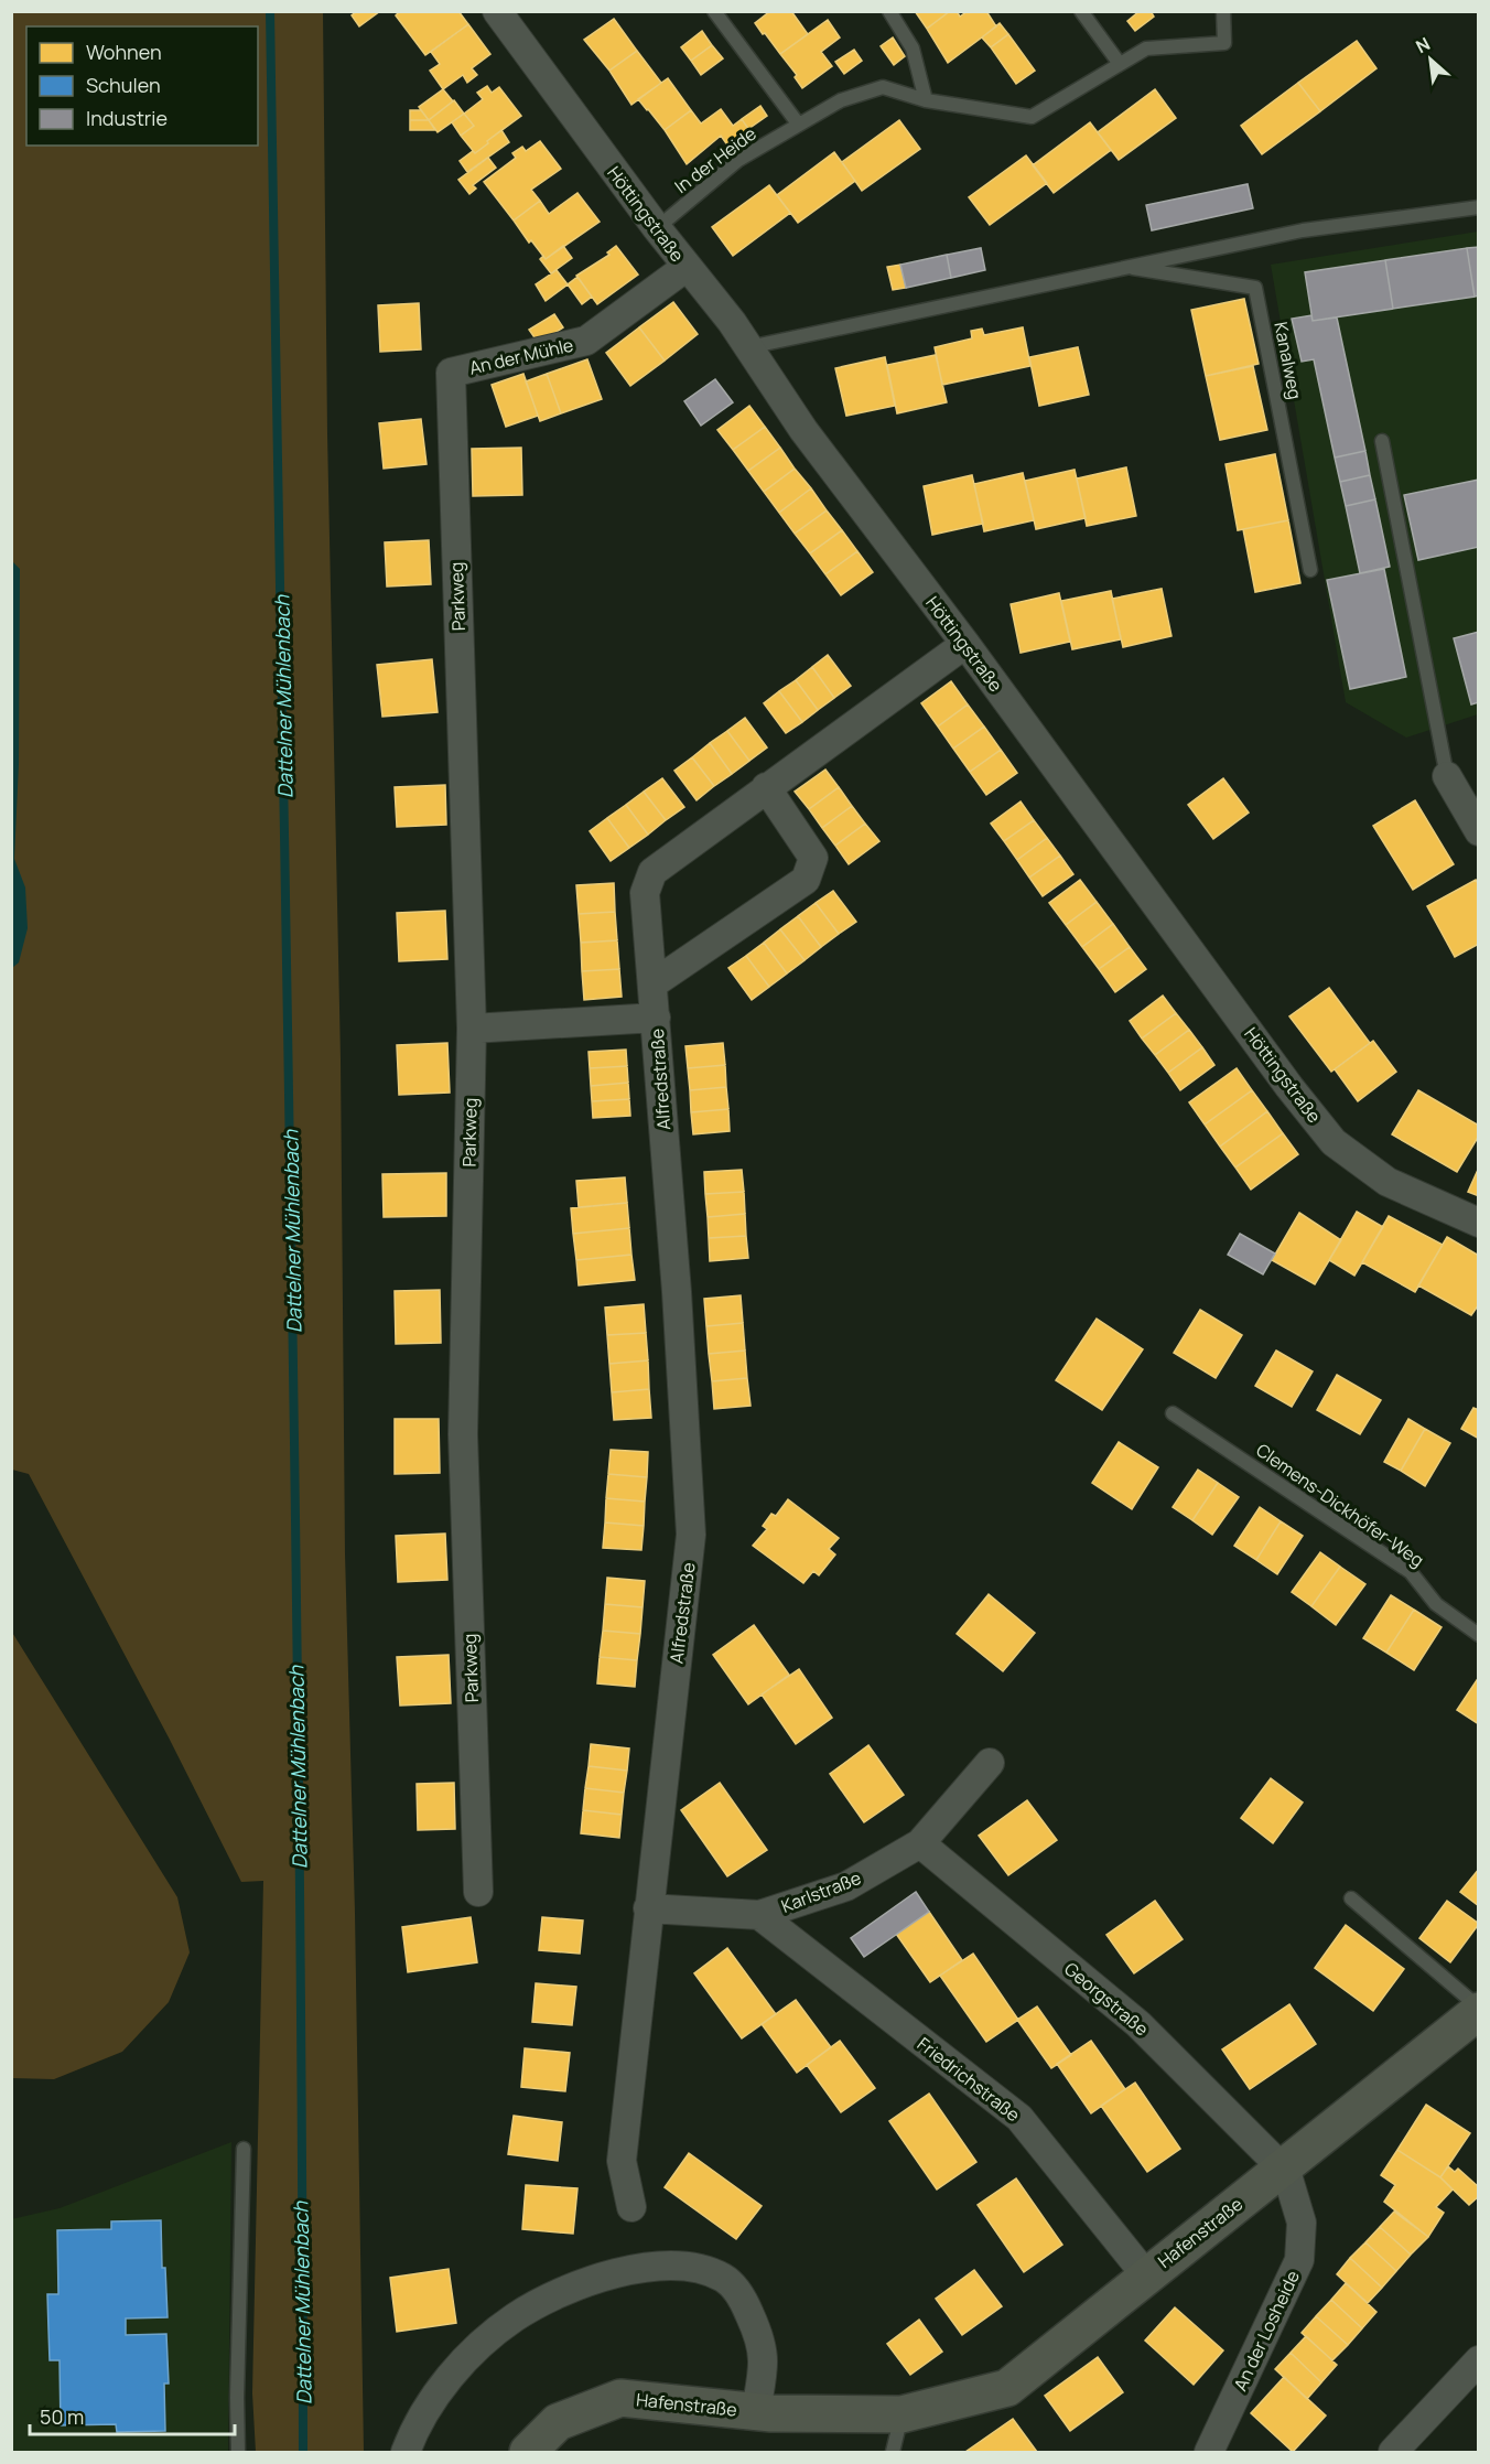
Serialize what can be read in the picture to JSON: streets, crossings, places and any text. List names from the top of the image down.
{
  "streets": {
    "street": [
      "Höttingstraße",
      "An der Mühle",
      "Parkweg",
      "Alfredstraße",
      "Karlstraße",
      "Georgstraße",
      "Friedrichstraße",
      "Hafenstraße",
      "An der Losheide"
    ],
    "lane": ["In der Heide", "Kanalweg", "Clemens-Dickhöfer-Weg"]
  },
  "crossings": [
    ["In der Heide", "Höttingstraße"],
    ["Höttingstraße", "An der Mühle"],
    ["Höttingstraße", "Kanalweg"],
    ["Höttingstraße", "Alfredstraße"],
    ["An der Mühle", "Parkweg"],
    ["Parkweg", "Alfredstraße"],
    ["Alfredstraße", "Karlstraße"],
    ["Karlstraße", "Georgstraße"],
    ["Karlstraße", "Friedrichstraße"],
    ["Georgstraße", "Hafenstraße"],
    ["Georgstraße", "An der Losheide"],
    ["Friedrichstraße", "Hafenstraße"],
    ["Hafenstraße", "An der Losheide"]
  ],
  "water": ["Dattelner Mühlenbach"],
  "legend": ["Wohnen", "Schulen", "Industrie"],
  "scale_bar": "50 m",
  "north": "top left"
}
